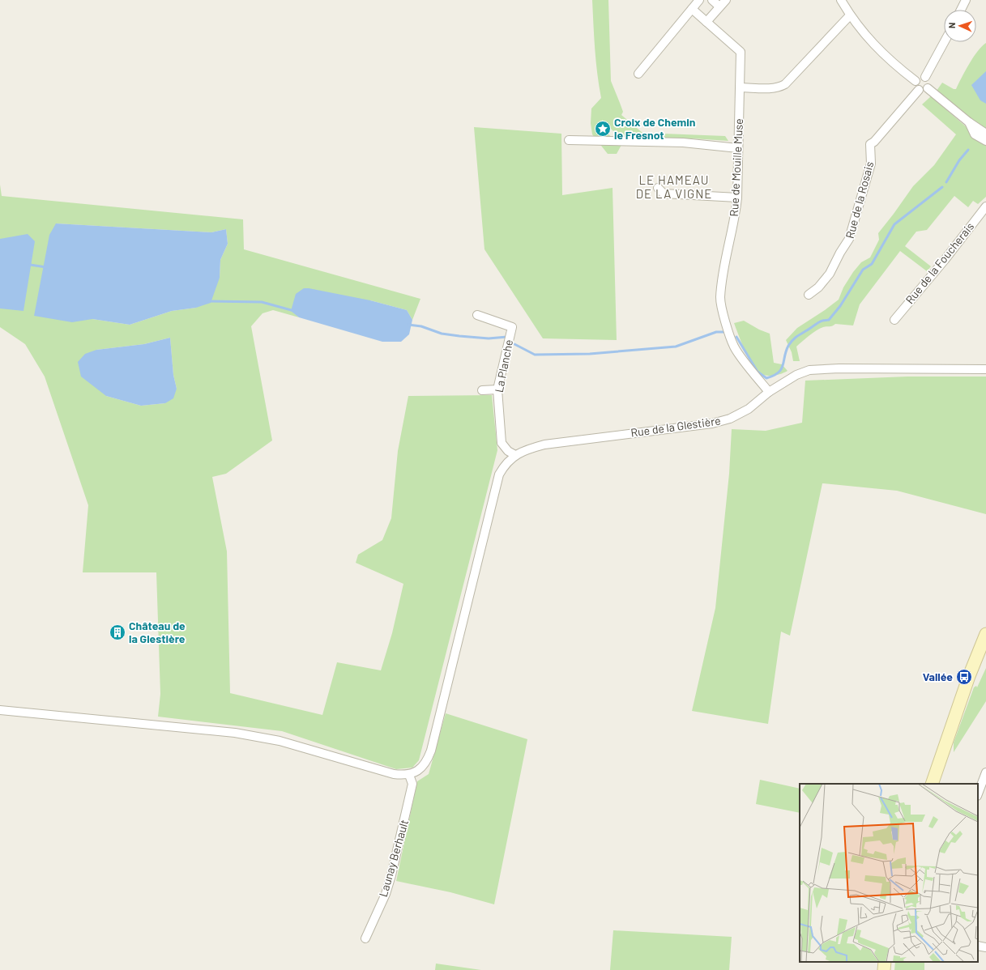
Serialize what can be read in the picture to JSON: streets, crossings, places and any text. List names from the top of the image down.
{
  "streets": {
    "street": [
      "Rue de Mouille Muse",
      "Rue de la Rosais",
      "Rue de la Foucherais",
      "La Planche",
      "Rue de la Glestière",
      "Launay Berhault"
    ]
  },
  "crossings": [
    ["Rue de Mouille Muse", "Rue de la Glestière"],
    ["La Planche", "Rue de la Glestière"],
    ["Rue de la Glestière", "Launay Berhault"]
  ],
  "districts": ["LE HAMEAU DE LA VIGNE"],
  "places": {
    "place": ["Croix de Chemin le Fresnot"],
    "building": ["Château de la Glestière"],
    "bus stop": ["Vallée"]
  },
  "north": "left"
}
